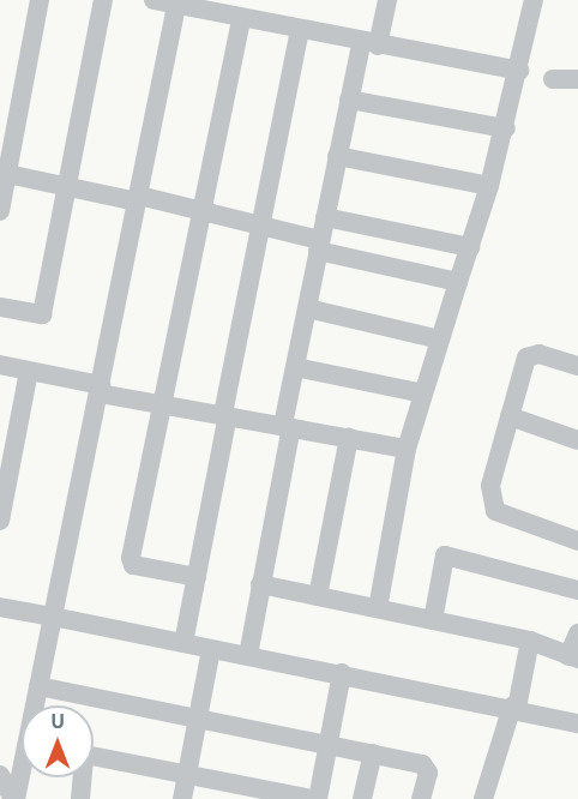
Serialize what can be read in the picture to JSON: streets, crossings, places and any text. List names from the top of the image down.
{
  "north": "top"
}
